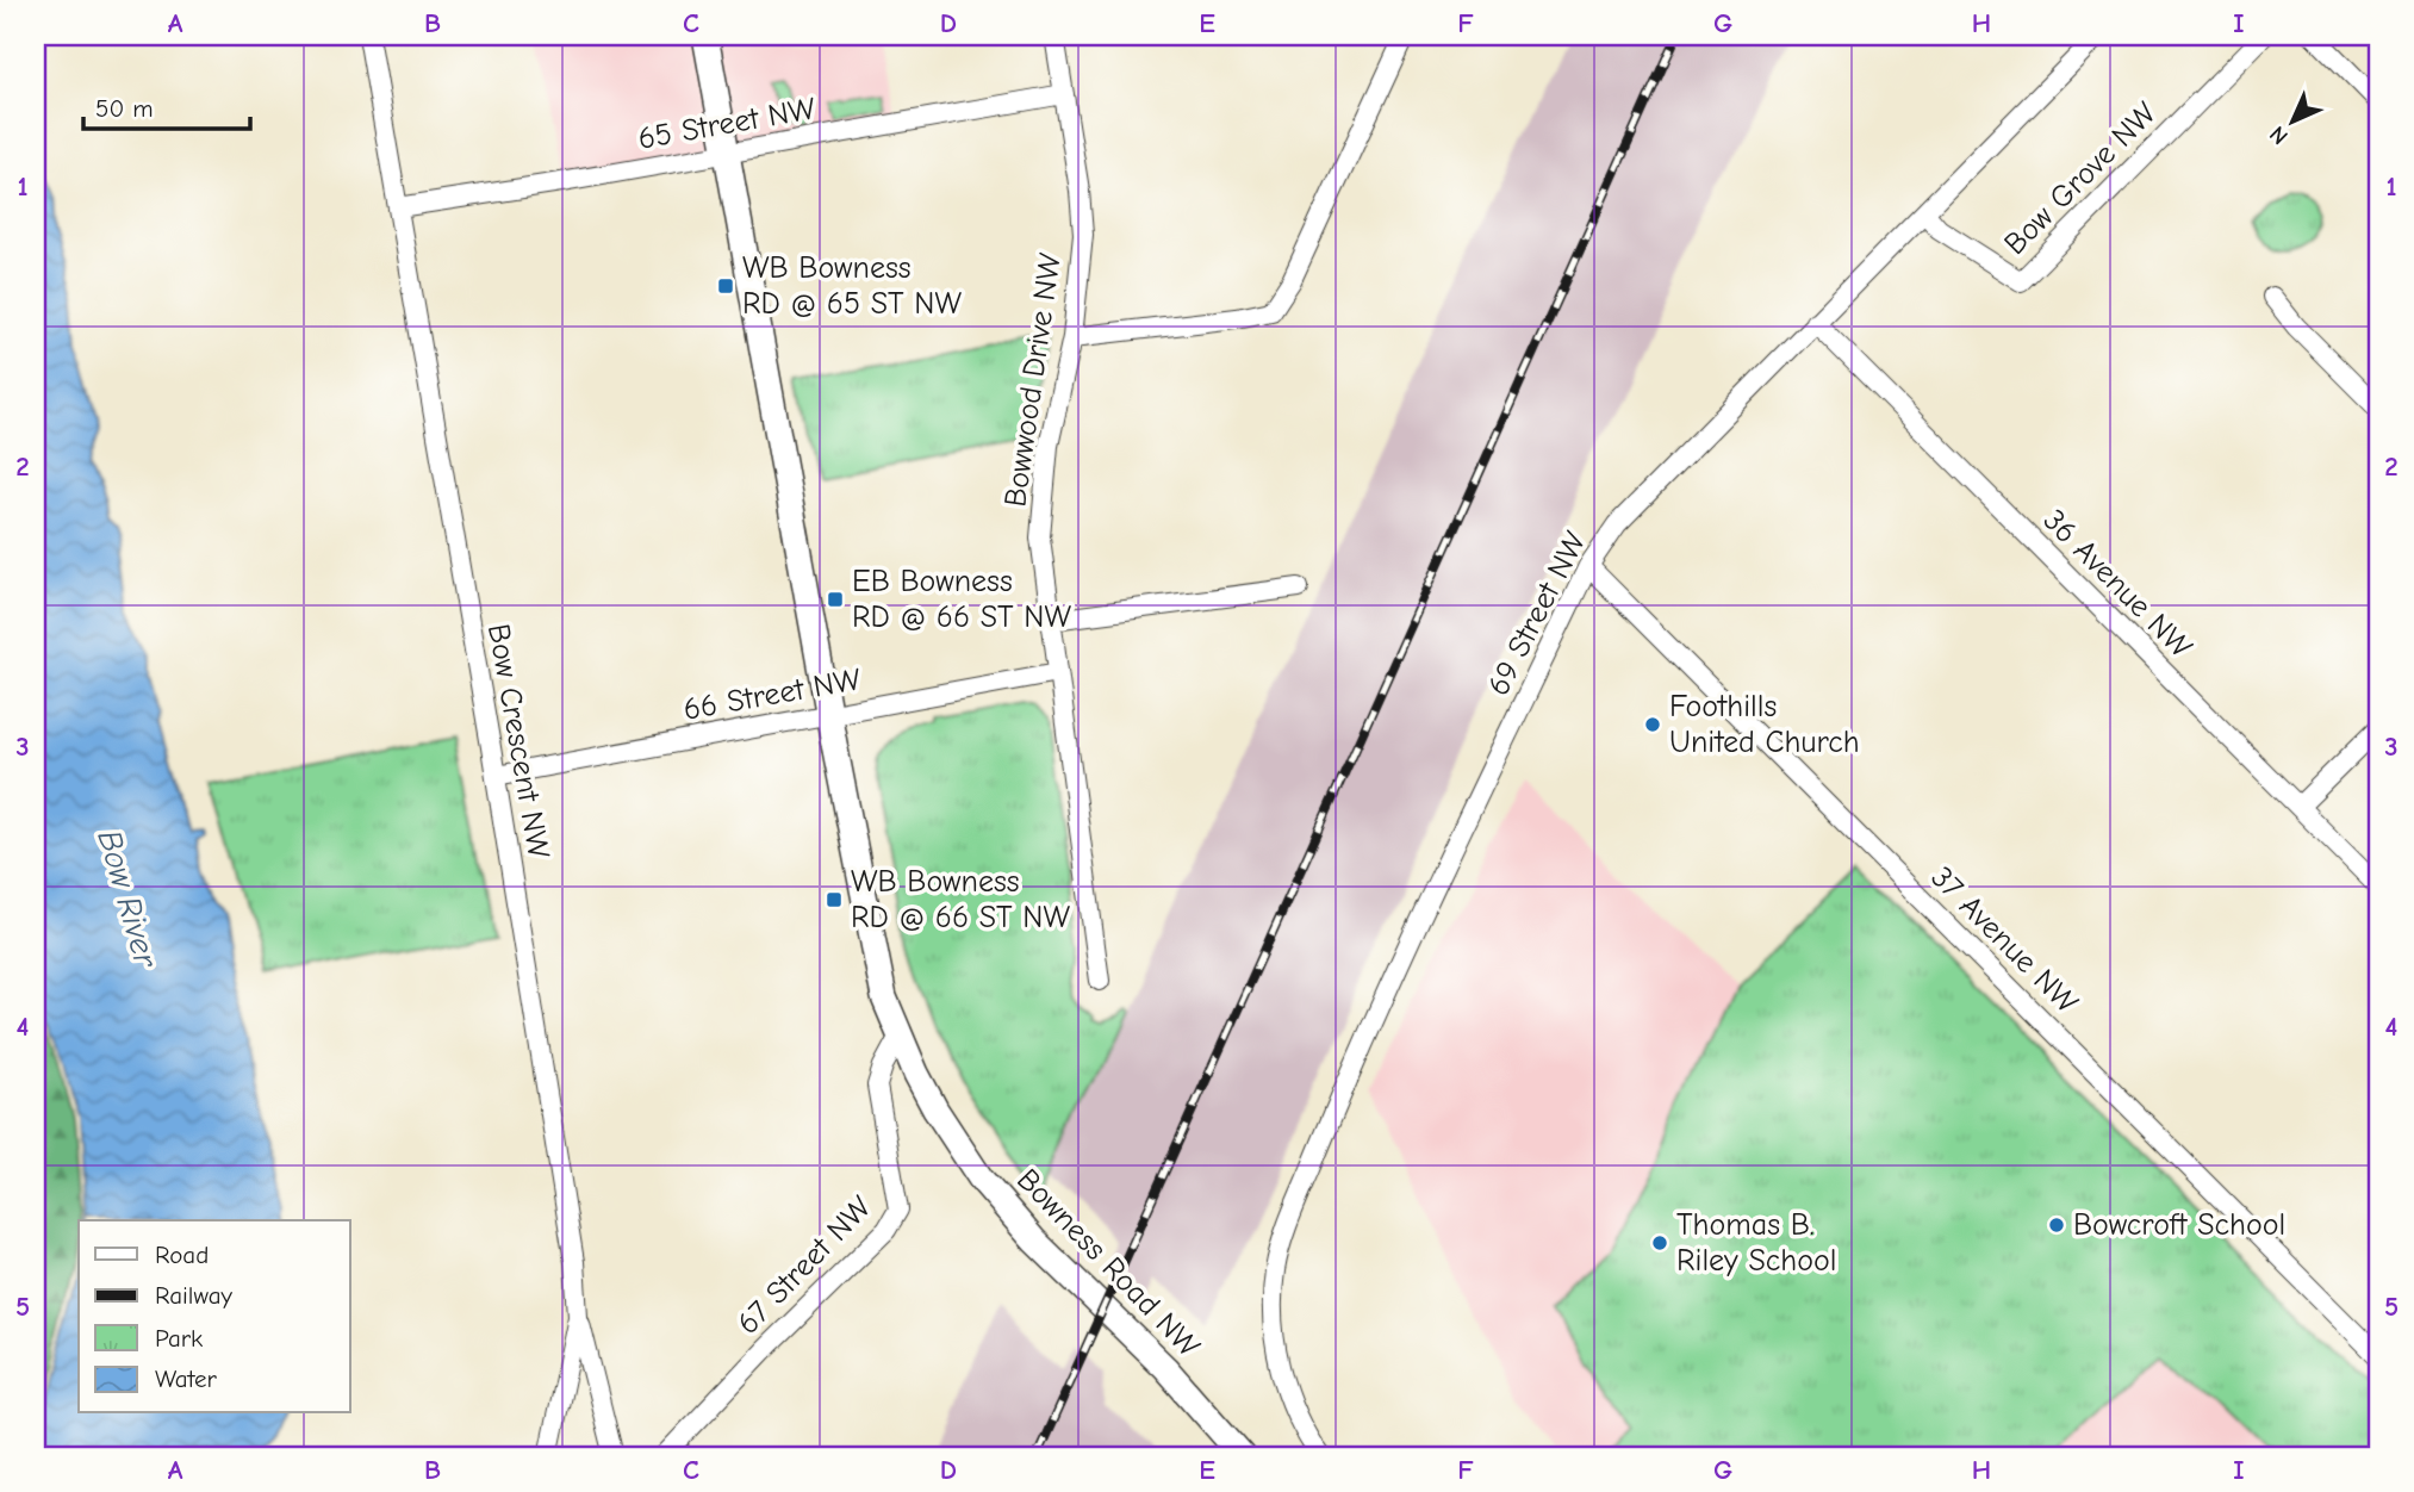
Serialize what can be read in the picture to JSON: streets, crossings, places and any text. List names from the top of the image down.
{
  "streets": {
    "street": [
      "65 Street NW",
      "Bow Grove NW",
      "Bowwood Drive NW",
      "36 Avenue NW",
      "69 Street NW",
      "66 Street NW",
      "Bow Crescent NW",
      "37 Avenue NW",
      "Bowness Road NW",
      "67 Street NW"
    ]
  },
  "crossings": [
    ["65 Street NW", "Bowwood Drive NW"],
    ["65 Street NW", "Bow Crescent NW"],
    ["65 Street NW", "Bowness Road NW"],
    ["Bow Grove NW", "69 Street NW"],
    ["Bowwood Drive NW", "66 Street NW"],
    ["36 Avenue NW", "69 Street NW"],
    ["69 Street NW", "37 Avenue NW"],
    ["66 Street NW", "Bow Crescent NW"],
    ["66 Street NW", "Bowness Road NW"],
    ["Bowness Road NW", "67 Street NW"]
  ],
  "water": ["Bow River"],
  "places": {
    "transit": ["WB Bowness RD @ 65 ST NW", "EB Bowness RD @ 66 ST NW", "WB Bowness RD @ 66 ST NW"],
    "other": ["Foothills United Church", "Bowcroft School", "Thomas B. Riley School"]
  },
  "legend": [
    "Road",
    "Railway",
    "Park",
    "Water"
  ],
  "scale_bar": "50 m",
  "north": "bottom left",
  "grid": {
    "columns": [
      "A",
      "B",
      "C",
      "D",
      "E",
      "F",
      "G",
      "H",
      "I"
    ],
    "rows": [
      "1",
      "2",
      "3",
      "4",
      "5"
    ]
  }
}
